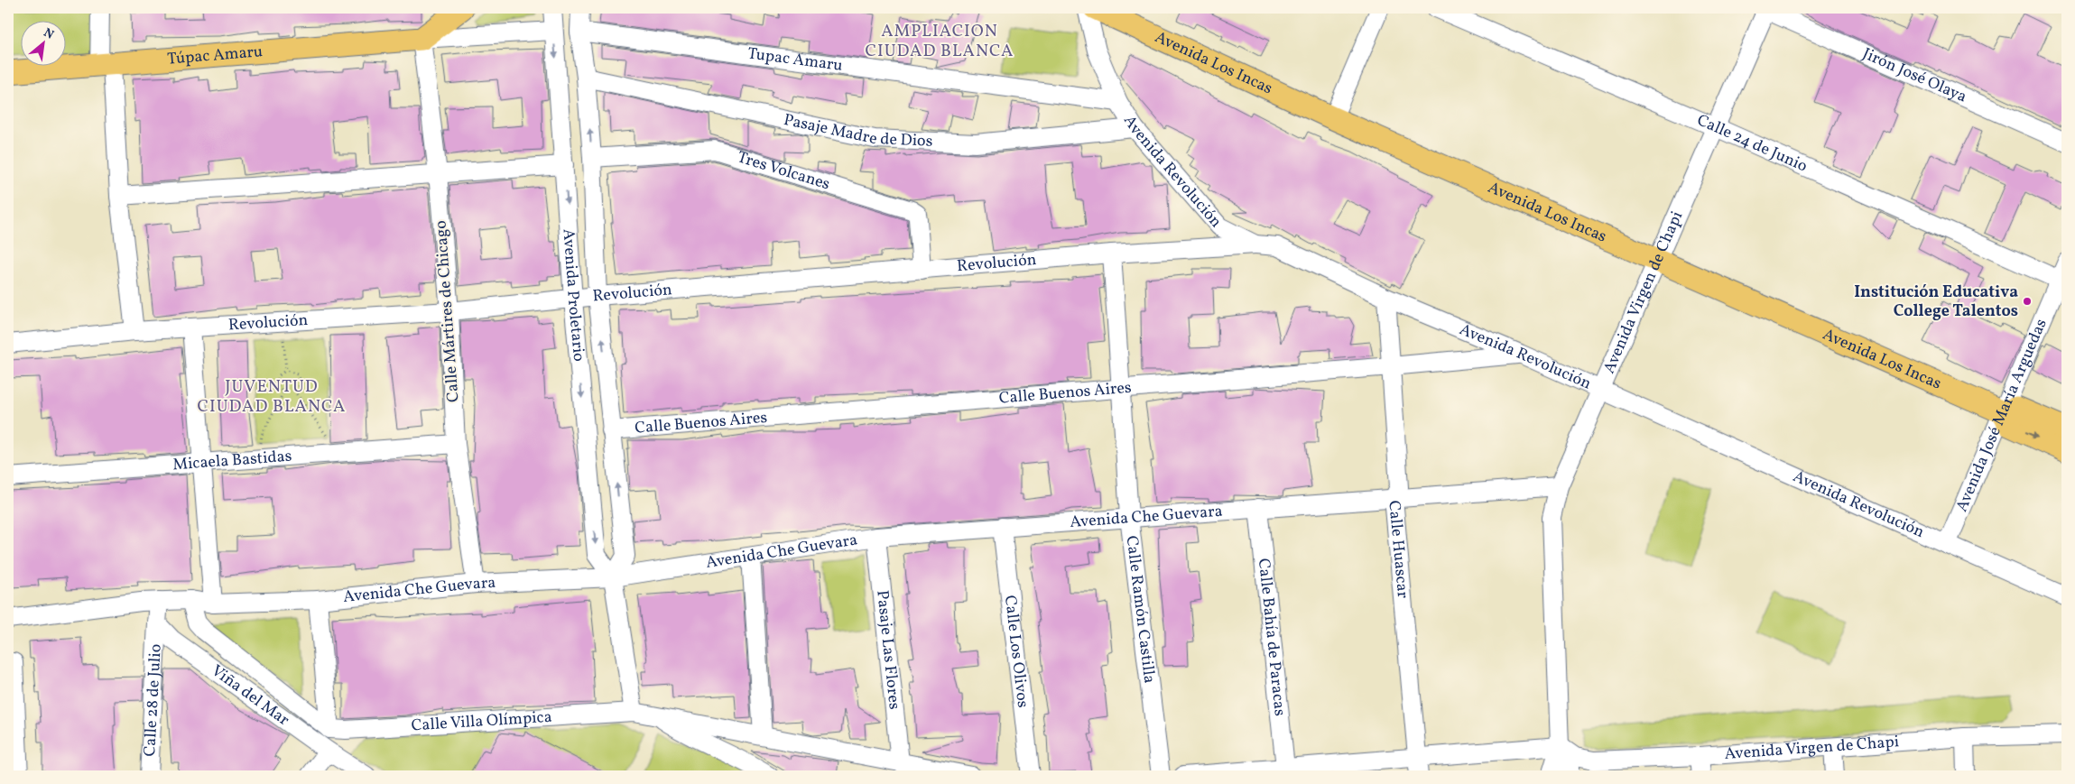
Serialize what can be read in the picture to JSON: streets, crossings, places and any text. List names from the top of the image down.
{
  "streets": {
    "main road": ["Túpac Amaru", "Avenida Los Incas"],
    "street": [
      "Tupac Amaru",
      "Jirón José Olaya",
      "Pasaje Madre de Dios",
      "Calle 24 de Junio",
      "Avenida Revolución",
      "Tres Volcanes",
      "Revolución",
      "Avenida Virgen de Chapi",
      "Avenida Proletario",
      "Calle Mártires de Chicago",
      "Calle Buenos Aires",
      "Avenida José María Arguedas",
      "Micaela Bastidas",
      "Avenida Che Guevara",
      "Calle Huascar",
      "Calle Ramón Castilla",
      "Calle Bahía de Paracas",
      "Pasaje Las Flores",
      "Calle Los Olivos",
      "Viña del Mar",
      "Calle 28 de Julio",
      "Calle Villa Olímpica"
    ]
  },
  "crossings": [
    ["Túpac Amaru", "Calle Mártires de Chicago"],
    ["Tupac Amaru", "Avenida Revolución"],
    ["Tupac Amaru", "Avenida Proletario"],
    ["Avenida Los Incas", "Avenida Virgen de Chapi"],
    ["Avenida Los Incas", "Avenida José María Arguedas"],
    ["Jirón José Olaya", "Avenida Virgen de Chapi"],
    ["Pasaje Madre de Dios", "Avenida Revolución"],
    ["Pasaje Madre de Dios", "Avenida Proletario"],
    ["Calle 24 de Junio", "Avenida Virgen de Chapi"],
    ["Calle 24 de Junio", "Avenida José María Arguedas"],
    ["Avenida Revolución", "Revolución"],
    ["Avenida Revolución", "Avenida Virgen de Chapi"],
    ["Avenida Revolución", "Calle Buenos Aires"],
    ["Avenida Revolución", "Avenida José María Arguedas"],
    ["Avenida Revolución", "Calle Huascar"],
    ["Tres Volcanes", "Revolución"],
    ["Tres Volcanes", "Avenida Proletario"],
    ["Revolución", "Avenida Proletario"],
    ["Revolución", "Calle Mártires de Chicago"],
    ["Revolución", "Calle Ramón Castilla"],
    ["Avenida Virgen de Chapi", "Avenida Che Guevara"],
    ["Avenida Proletario", "Calle Buenos Aires"],
    ["Avenida Proletario", "Avenida Che Guevara"],
    ["Avenida Proletario", "Calle Villa Olímpica"],
    ["Calle Mártires de Chicago", "Micaela Bastidas"],
    ["Calle Mártires de Chicago", "Avenida Che Guevara"],
    ["Calle Buenos Aires", "Calle Huascar"],
    ["Calle Buenos Aires", "Calle Ramón Castilla"],
    ["Avenida Che Guevara", "Calle Huascar"],
    ["Avenida Che Guevara", "Calle Ramón Castilla"],
    ["Avenida Che Guevara", "Calle Bahía de Paracas"],
    ["Avenida Che Guevara", "Pasaje Las Flores"],
    ["Avenida Che Guevara", "Calle Los Olivos"],
    ["Pasaje Las Flores", "Calle Villa Olímpica"],
    ["Viña del Mar", "Calle 28 de Julio"]
  ],
  "districts": ["AMPLIACION CIUDAD BLANCA", "JUVENTUD CIUDAD BLANCA"],
  "places": ["Institución Educativa College Talentos"],
  "north": "top right"
}
